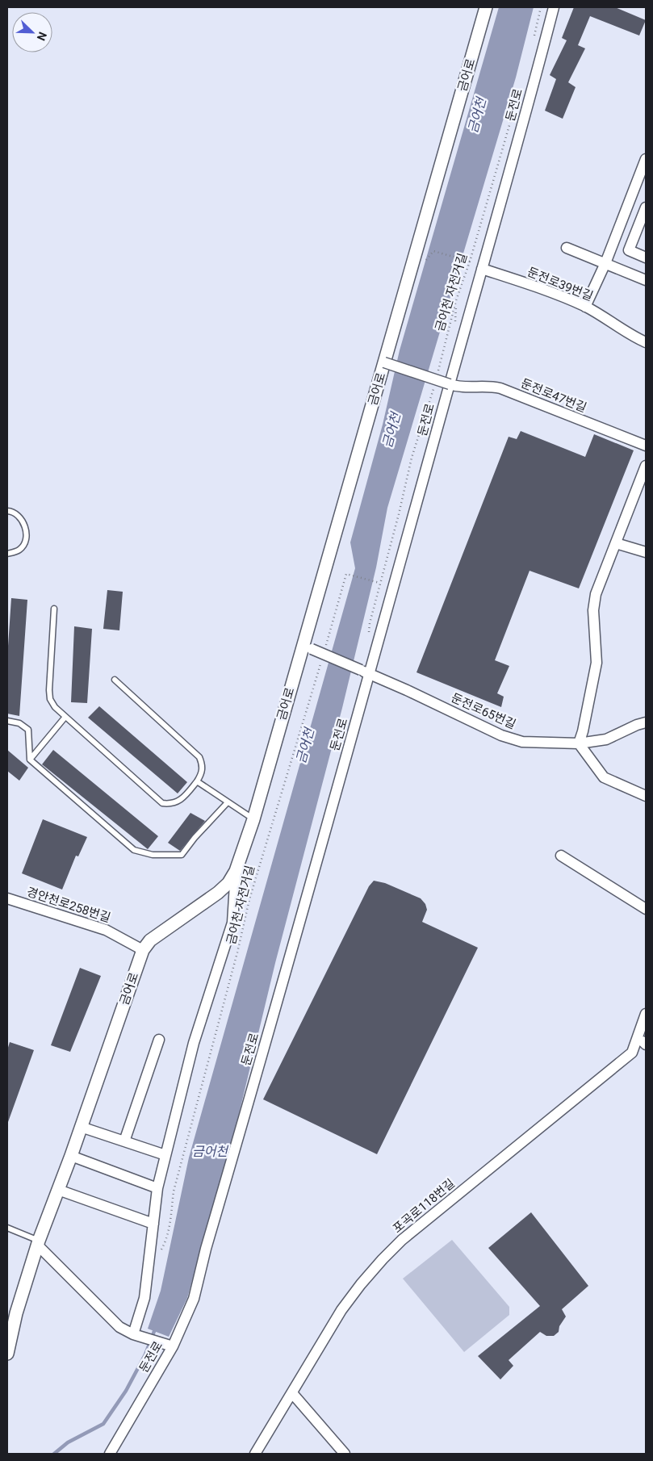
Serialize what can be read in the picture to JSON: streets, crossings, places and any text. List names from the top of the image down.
{
  "streets": {
    "street": [
      "금어로",
      "둔전로",
      "둔전로39번길",
      "둔전로47번길",
      "둔전로65번길",
      "경안천로258번길",
      "포곡로118번길"
    ],
    "path": ["금어천 자전거길"]
  },
  "crossings": [
    ["금어로", "둔전로47번길"],
    ["금어로", "둔전로65번길"],
    ["금어로", "경안천로258번길"],
    ["둔전로", "둔전로39번길"],
    ["둔전로", "둔전로47번길"],
    ["둔전로", "둔전로65번길"]
  ],
  "water": ["금어천"],
  "north": "bottom right"
}
